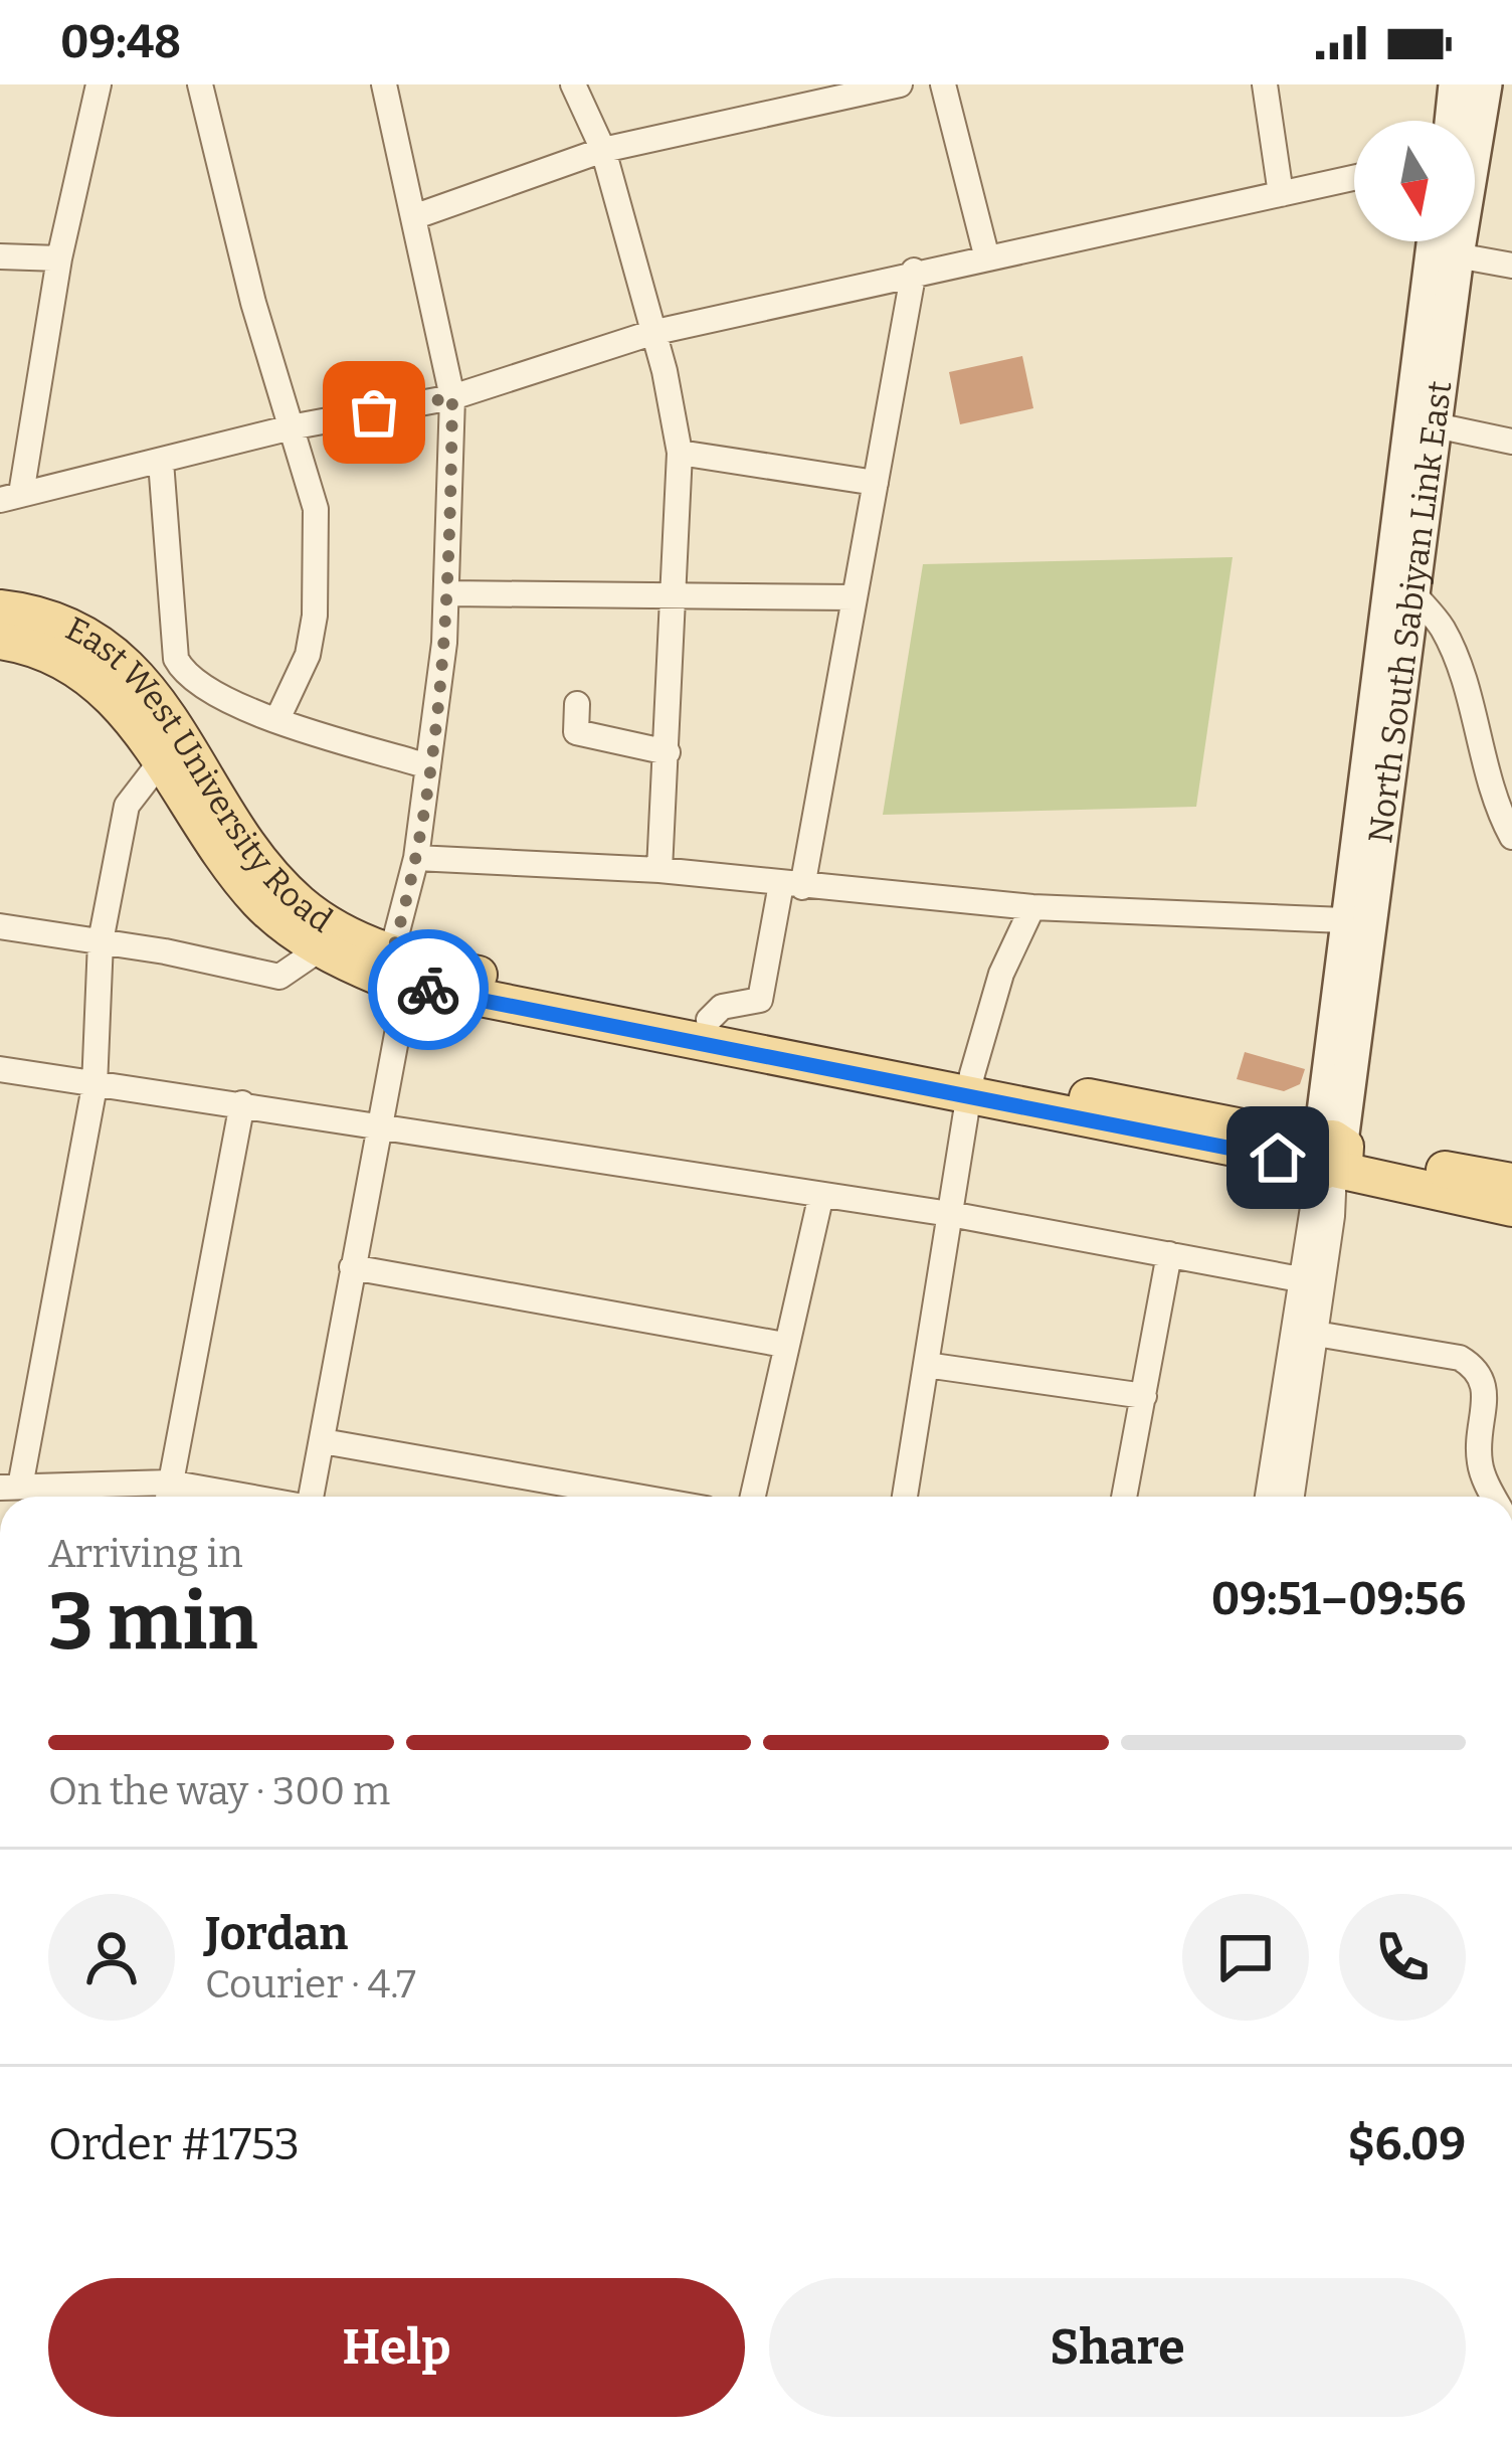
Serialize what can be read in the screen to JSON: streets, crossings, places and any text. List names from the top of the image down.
{
  "streets": {
    "main road": ["North South Sabiyan Link East", "East West University Road"]
  },
  "crossings": [
    ["North South Sabiyan Link East", "East West University Road"]
  ],
  "north": "bottom",
  "page": {
    "status": "09:48",
    "heading": ["3 min", "Arriving in", "09:51–09:56"],
    "panel": [
      "Jordan",
      "Courier · 4.7",
      "Order #1753",
      "$6.09"
    ],
    "bar": "On the way · 300 m",
    "buttons": ["Help", "Share"]
  }
}
